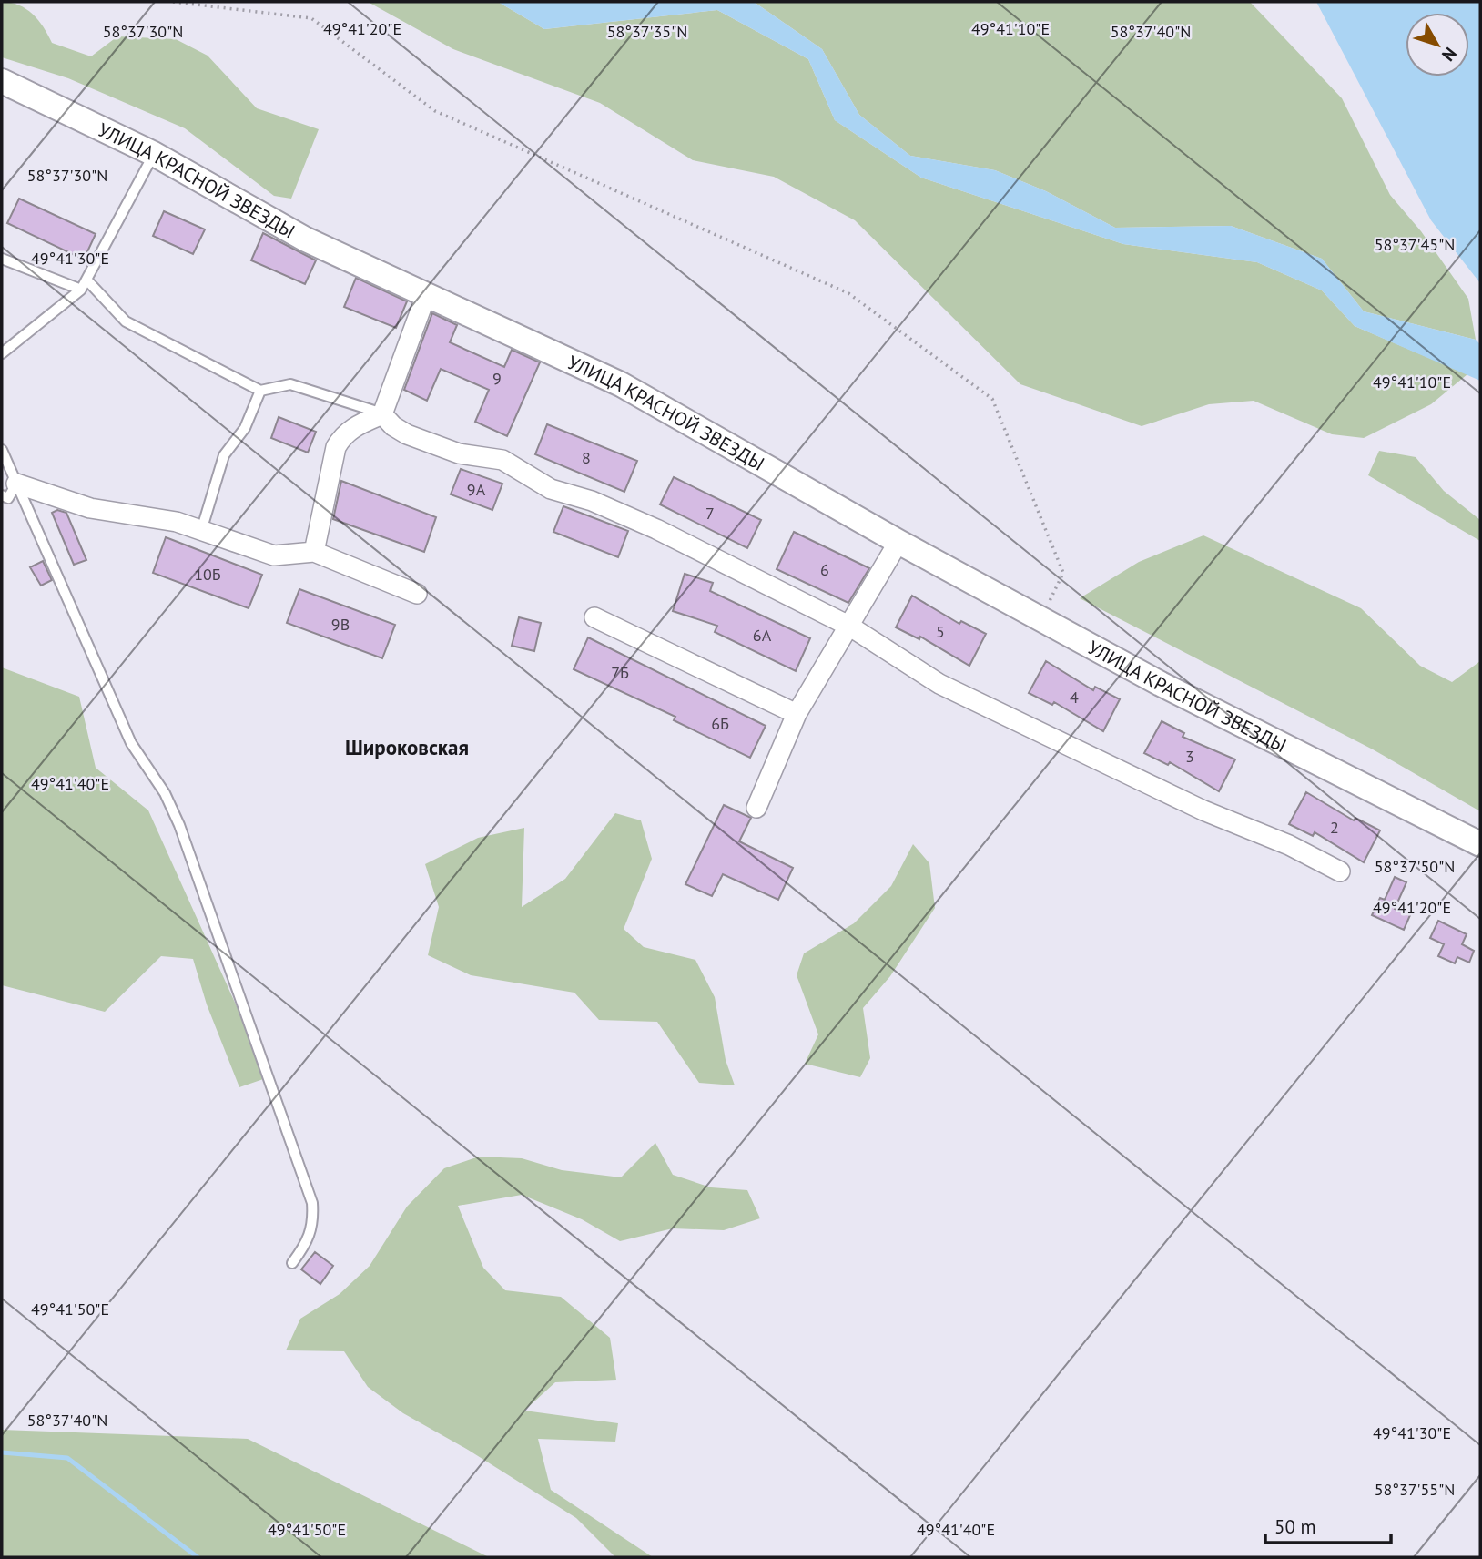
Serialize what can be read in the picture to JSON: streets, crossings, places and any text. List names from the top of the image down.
{
  "streets": {
    "street": ["УЛИЦА КРАСНОЙ ЗВЕЗДЫ"]
  },
  "districts": ["Широковская"],
  "house_numbers": [
    "9",
    "8",
    "9А",
    "7",
    "6",
    "10Б",
    "9В",
    "5",
    "6А",
    "7Б",
    "4",
    "6Б",
    "3",
    "2"
  ],
  "scale_bar": "50 m",
  "north": "bottom right",
  "coordinates": [
    "49°41'20\"E",
    "49°41'10\"E",
    "58°37'30\"N",
    "58°37'35\"N",
    "58°37'40\"N",
    "58°37'45\"N",
    "49°41'30\"E",
    "49°41'40\"E",
    "58°37'50\"N",
    "49°41'50\"E",
    "58°37'55\"N"
  ]
}
